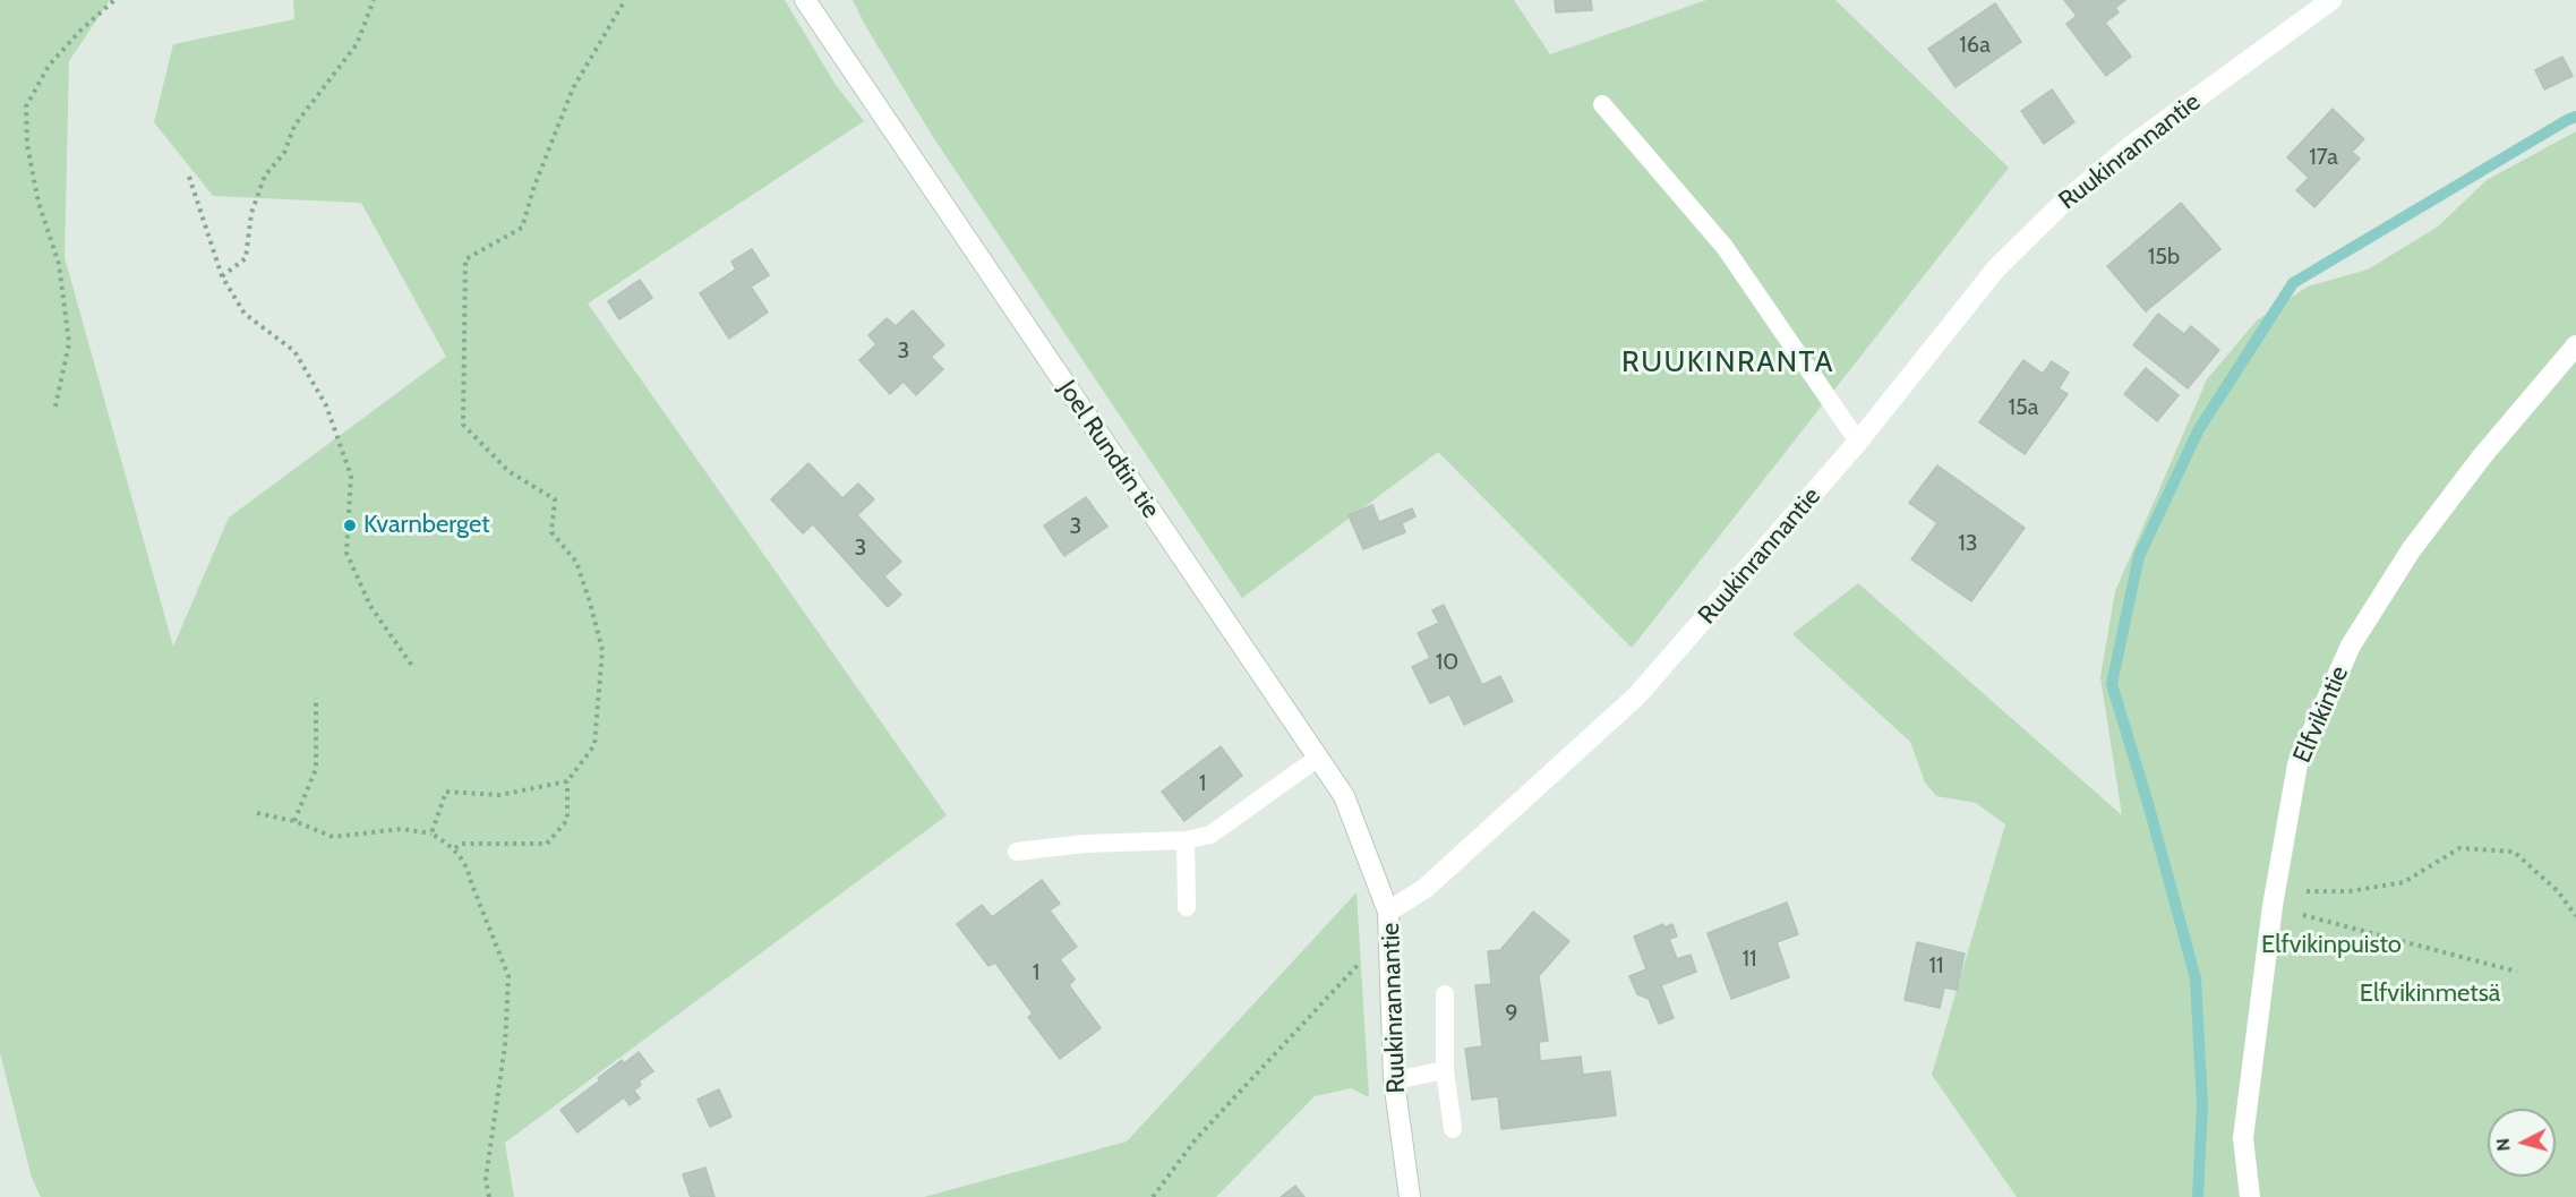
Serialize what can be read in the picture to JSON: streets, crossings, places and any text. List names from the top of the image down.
{
  "streets": {
    "street": ["Ruukinrannantie", "Joel Rundtin tie", "Elfvikintie"]
  },
  "crossings": [
    ["Ruukinrannantie", "Joel Rundtin tie"]
  ],
  "districts": ["RUUKINRANTA"],
  "parks": ["Elfvikinpuisto", "Elfvikinmetsä"],
  "places": ["Kvarnberget"],
  "house_numbers": [
    "16a",
    "17a",
    "15b",
    "3",
    "15a",
    "3",
    "13",
    "3",
    "10",
    "1",
    "11",
    "11",
    "1",
    "9"
  ],
  "north": "left"
}
